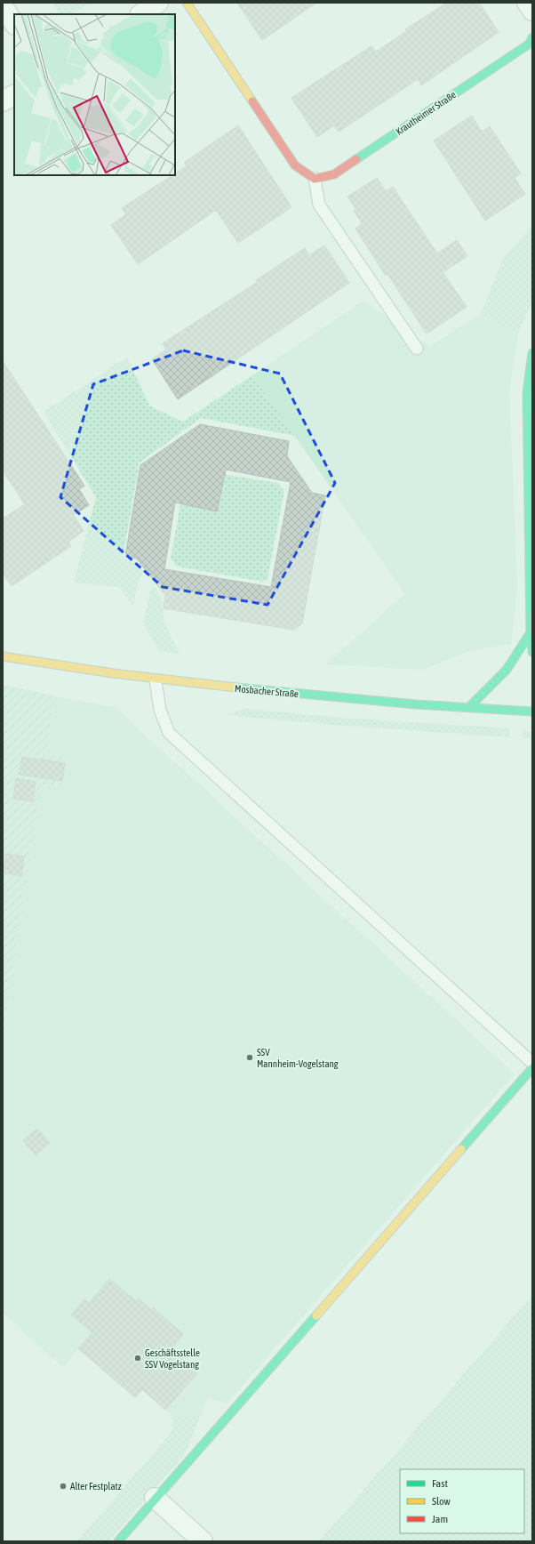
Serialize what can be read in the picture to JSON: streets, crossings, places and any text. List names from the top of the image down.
{
  "streets": {
    "street": ["Krautheimer Straße", "Mosbacher Straße"]
  },
  "places": ["SSV Mannheim-Vogelstang", "Geschäftsstelle SSV Vogelstang", "Alter Festplatz"],
  "legend": ["Fast", "Slow", "Jam"]
}
